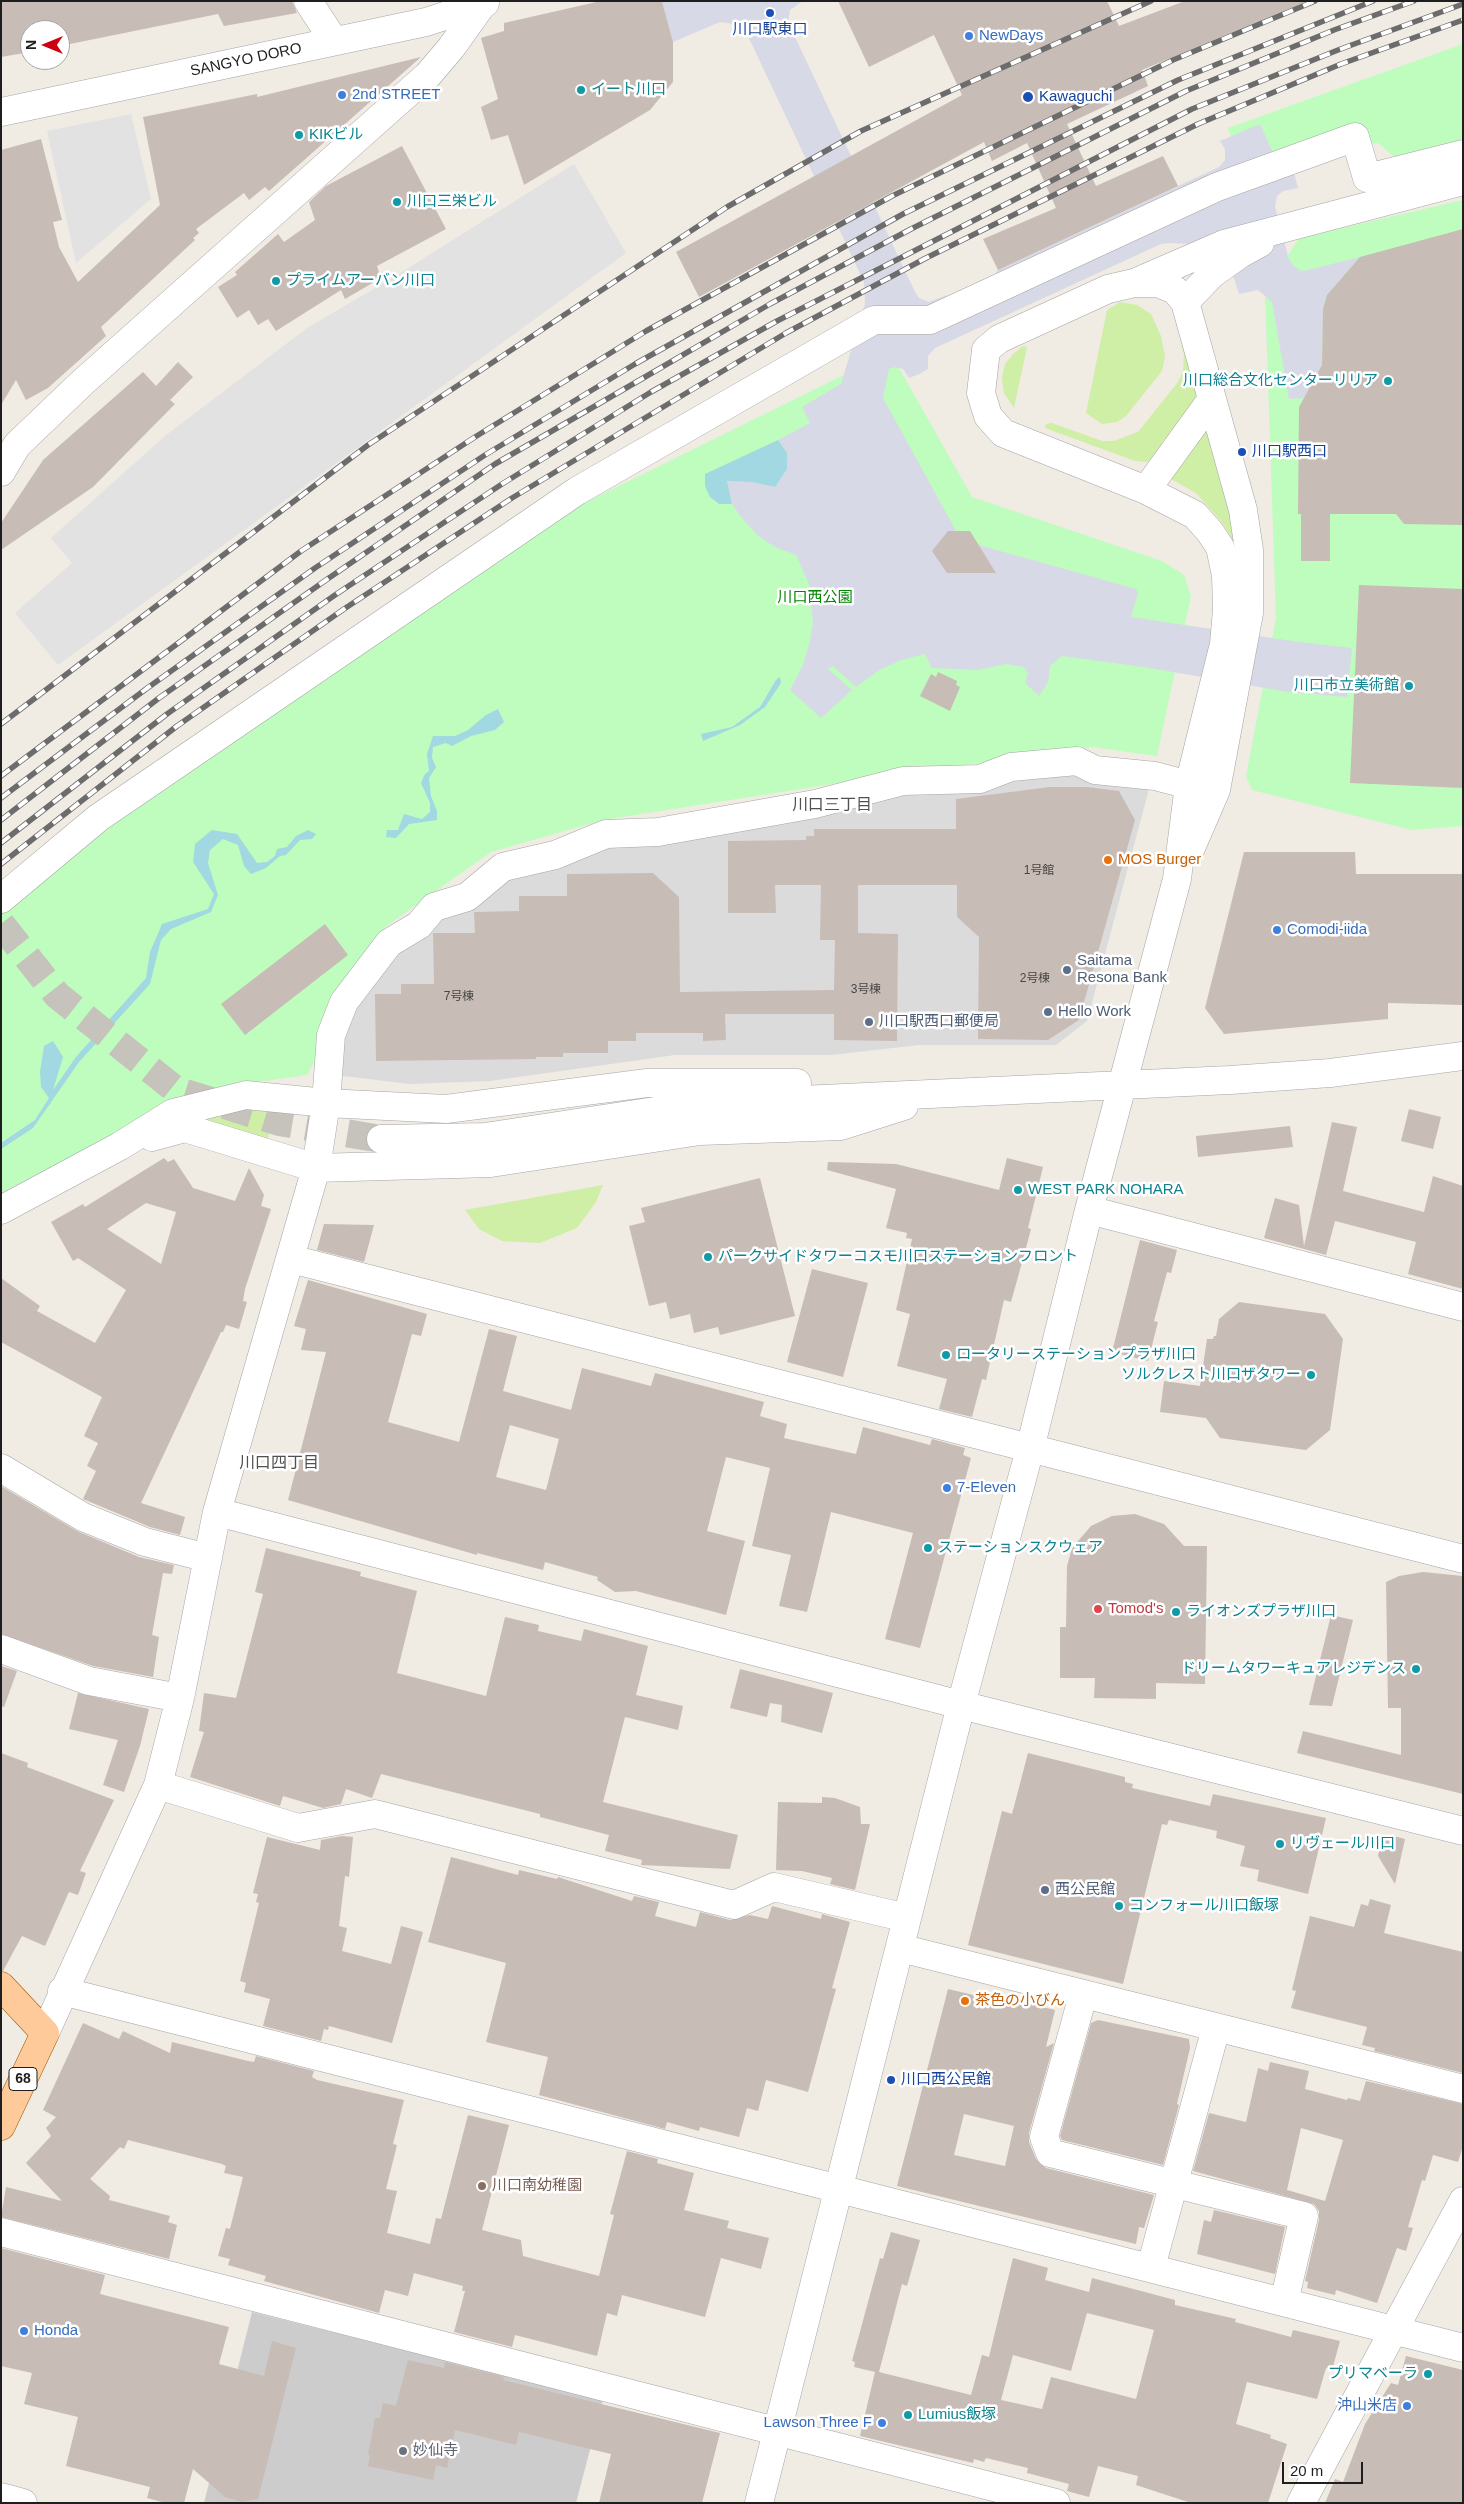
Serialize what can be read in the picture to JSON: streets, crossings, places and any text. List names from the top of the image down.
{
  "streets": {
    "main road": ["68"],
    "street": ["SANGYO DORO"]
  },
  "districts": ["川口三丁目", "川口四丁目"],
  "parks": ["川口西公園"],
  "places": [
    "川口駅東口",
    "NewDays",
    "イート川口",
    "2nd STREET",
    "Kawaguchi",
    "KIKビル",
    "川口三栄ビル",
    "プライムアーバン川口",
    "川口総合文化センターリリア",
    "川口駅西口",
    "川口市立美術館",
    "MOS Burger",
    "Comodi-iida",
    "Saitama Resona Bank",
    "Hello Work",
    "川口駅西口郵便局",
    "WEST PARK NOHARA",
    "パークサイドタワーコスモ川口ステーションフロント",
    "ロータリーステーションプラザ川口",
    "ソルクレスト川口ザタワー",
    "7-Eleven",
    "ステーションスクウェア",
    "Tomod's",
    "ライオンズプラザ川口",
    "ドリームタワーキュアレジデンス",
    "リヴェール川口",
    "西公民館",
    "コンフォール川口飯塚",
    "茶色の小びん",
    "川口西公民館",
    "川口南幼稚園",
    "Honda",
    "プリマベーラ",
    "沖山米店",
    "Lumius飯塚",
    "Lawson Three F",
    "妙仙寺"
  ],
  "house_numbers": [
    "1号館",
    "2号棟",
    "3号棟",
    "7号棟"
  ],
  "scale_bar": "20 m",
  "north": "left"
}
